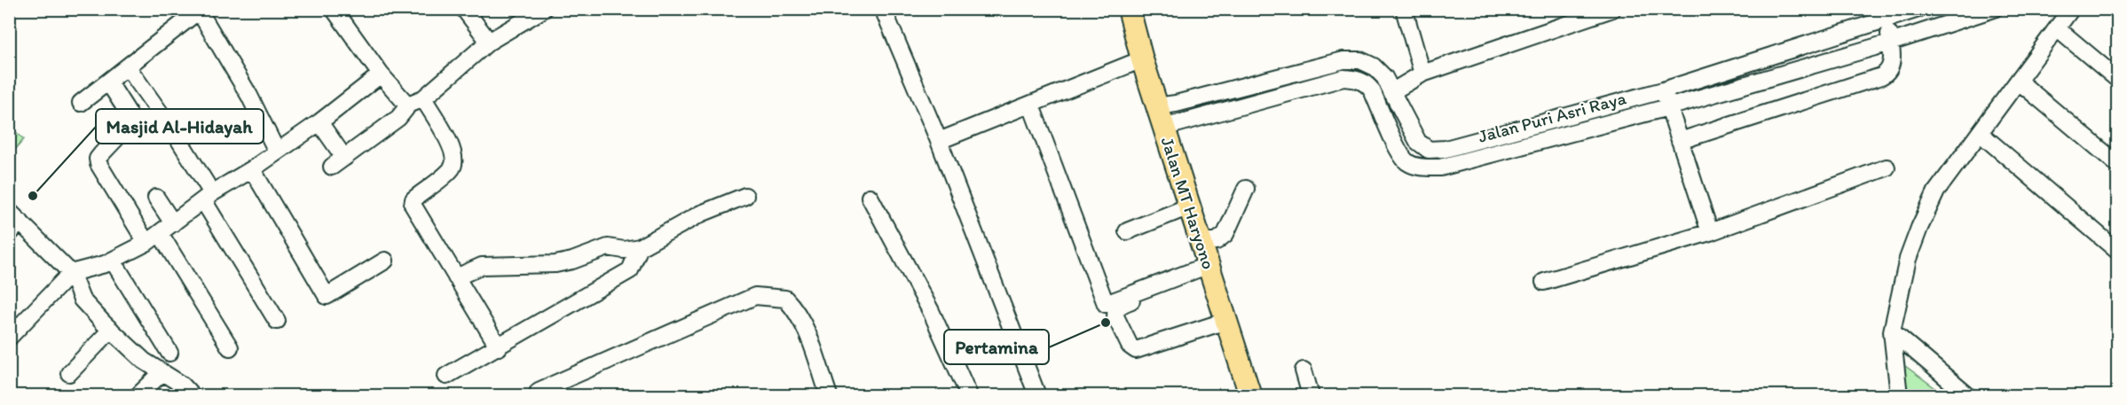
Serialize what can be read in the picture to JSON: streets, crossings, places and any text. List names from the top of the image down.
{
  "streets": {
    "main road": ["Jalan MT Haryono"],
    "street": ["Jalan Puri Asri Raya"]
  },
  "crossings": [
    ["Jalan Puri Asri Raya", "Jalan MT Haryono"]
  ],
  "places": ["Masjid Al-Hidayah", "Pertamina"]
}
